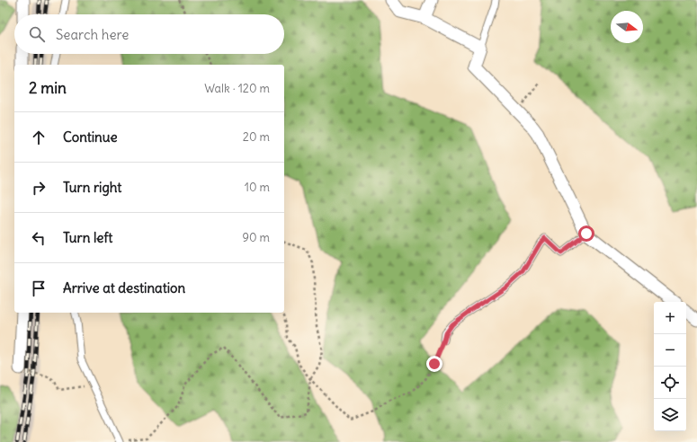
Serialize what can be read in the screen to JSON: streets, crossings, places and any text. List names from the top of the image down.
{
  "north": "right",
  "page": {
    "search": "Search here",
    "heading": ["2 min", "Walk · 120 m"],
    "list": [
      ["Continue", "20 m"],
      ["Turn right", "10 m"],
      ["Turn left", "90 m"],
      "Arrive at destination"
    ],
    "map_buttons": ["+", "−"]
  }
}
